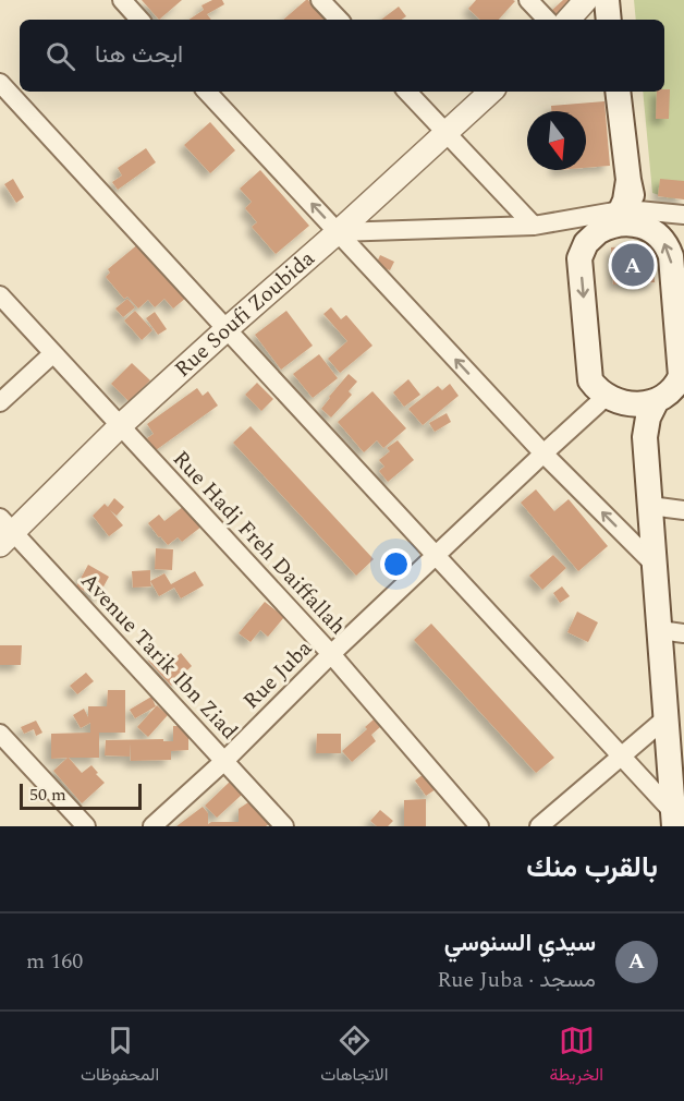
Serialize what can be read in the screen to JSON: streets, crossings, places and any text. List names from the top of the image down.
{
  "streets": {
    "street": [
      "Rue Soufi Zoubida",
      "Rue Hadj Freh Daiffallah",
      "Avenue Tarik Ibn Ziad",
      "Rue Juba"
    ]
  },
  "crossings": [
    ["Rue Soufi Zoubida", "Rue Hadj Freh Daiffallah"],
    ["Rue Soufi Zoubida", "Avenue Tarik Ibn Ziad"],
    ["Rue Hadj Freh Daiffallah", "Rue Juba"],
    ["Avenue Tarik Ibn Ziad", "Rue Juba"]
  ],
  "scale_bar": "50 m",
  "north": "bottom",
  "page": {
    "search": "ابحث هنا",
    "pins": "A",
    "scale": "50 m",
    "heading": "بالقرب منك",
    "list": [
      {
        "mark": "A",
        "name": "سيدي السنوسي",
        "note": "مسجد · Rue Juba",
        "value": "160 m"
      }
    ],
    "nav": ["الخريطة", "الاتجاهات", "المحفوظات"]
  }
}
